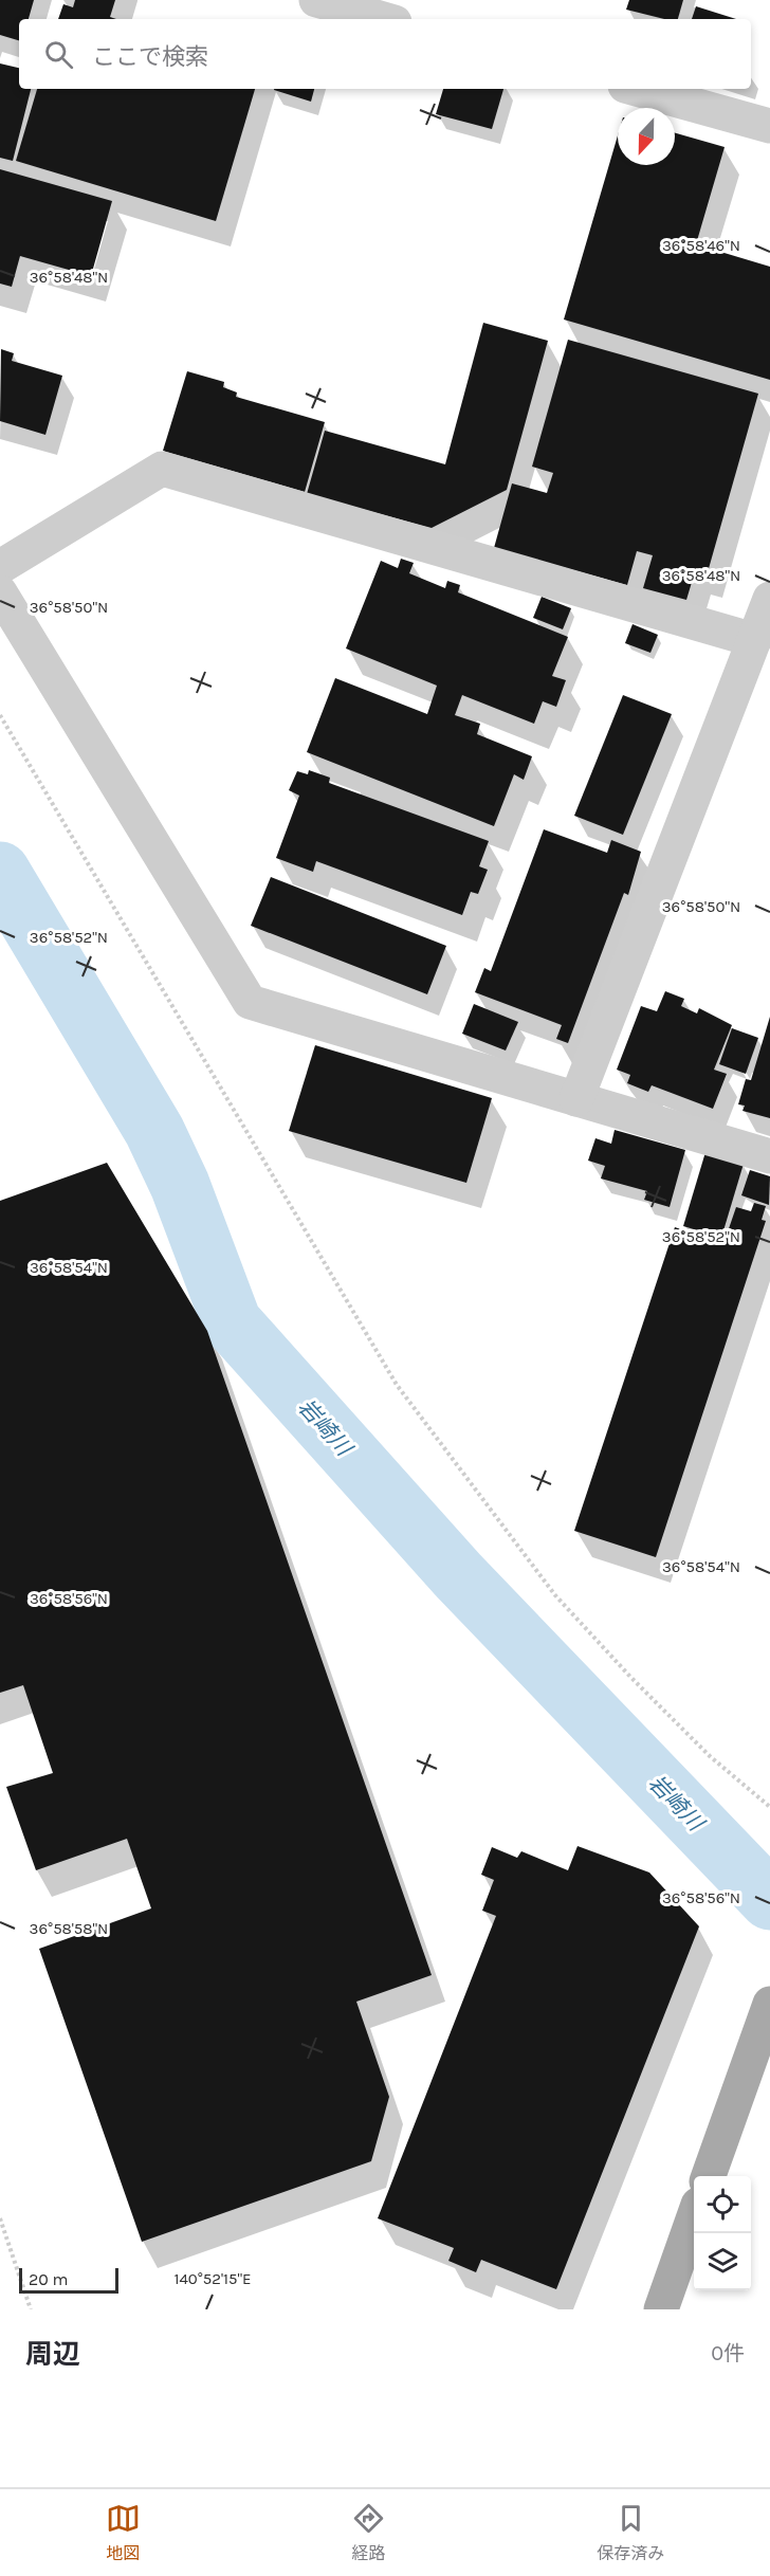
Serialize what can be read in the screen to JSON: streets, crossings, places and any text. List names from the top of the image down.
{
  "water": ["岩崎川"],
  "scale_bar": "20 m",
  "north": "bottom",
  "page": {
    "search": "ここで検索",
    "scale": "20 m",
    "heading": ["周辺", "0件"],
    "nav": ["地図", "経路", "保存済み"]
  },
  "coordinates": [
    "36°58'46\"N",
    "36°58'48\"N",
    "36°58'50\"N",
    "36°58'52\"N",
    "36°58'54\"N",
    "36°58'56\"N",
    "36°58'58\"N",
    "140°52'15\"E"
  ]
}
